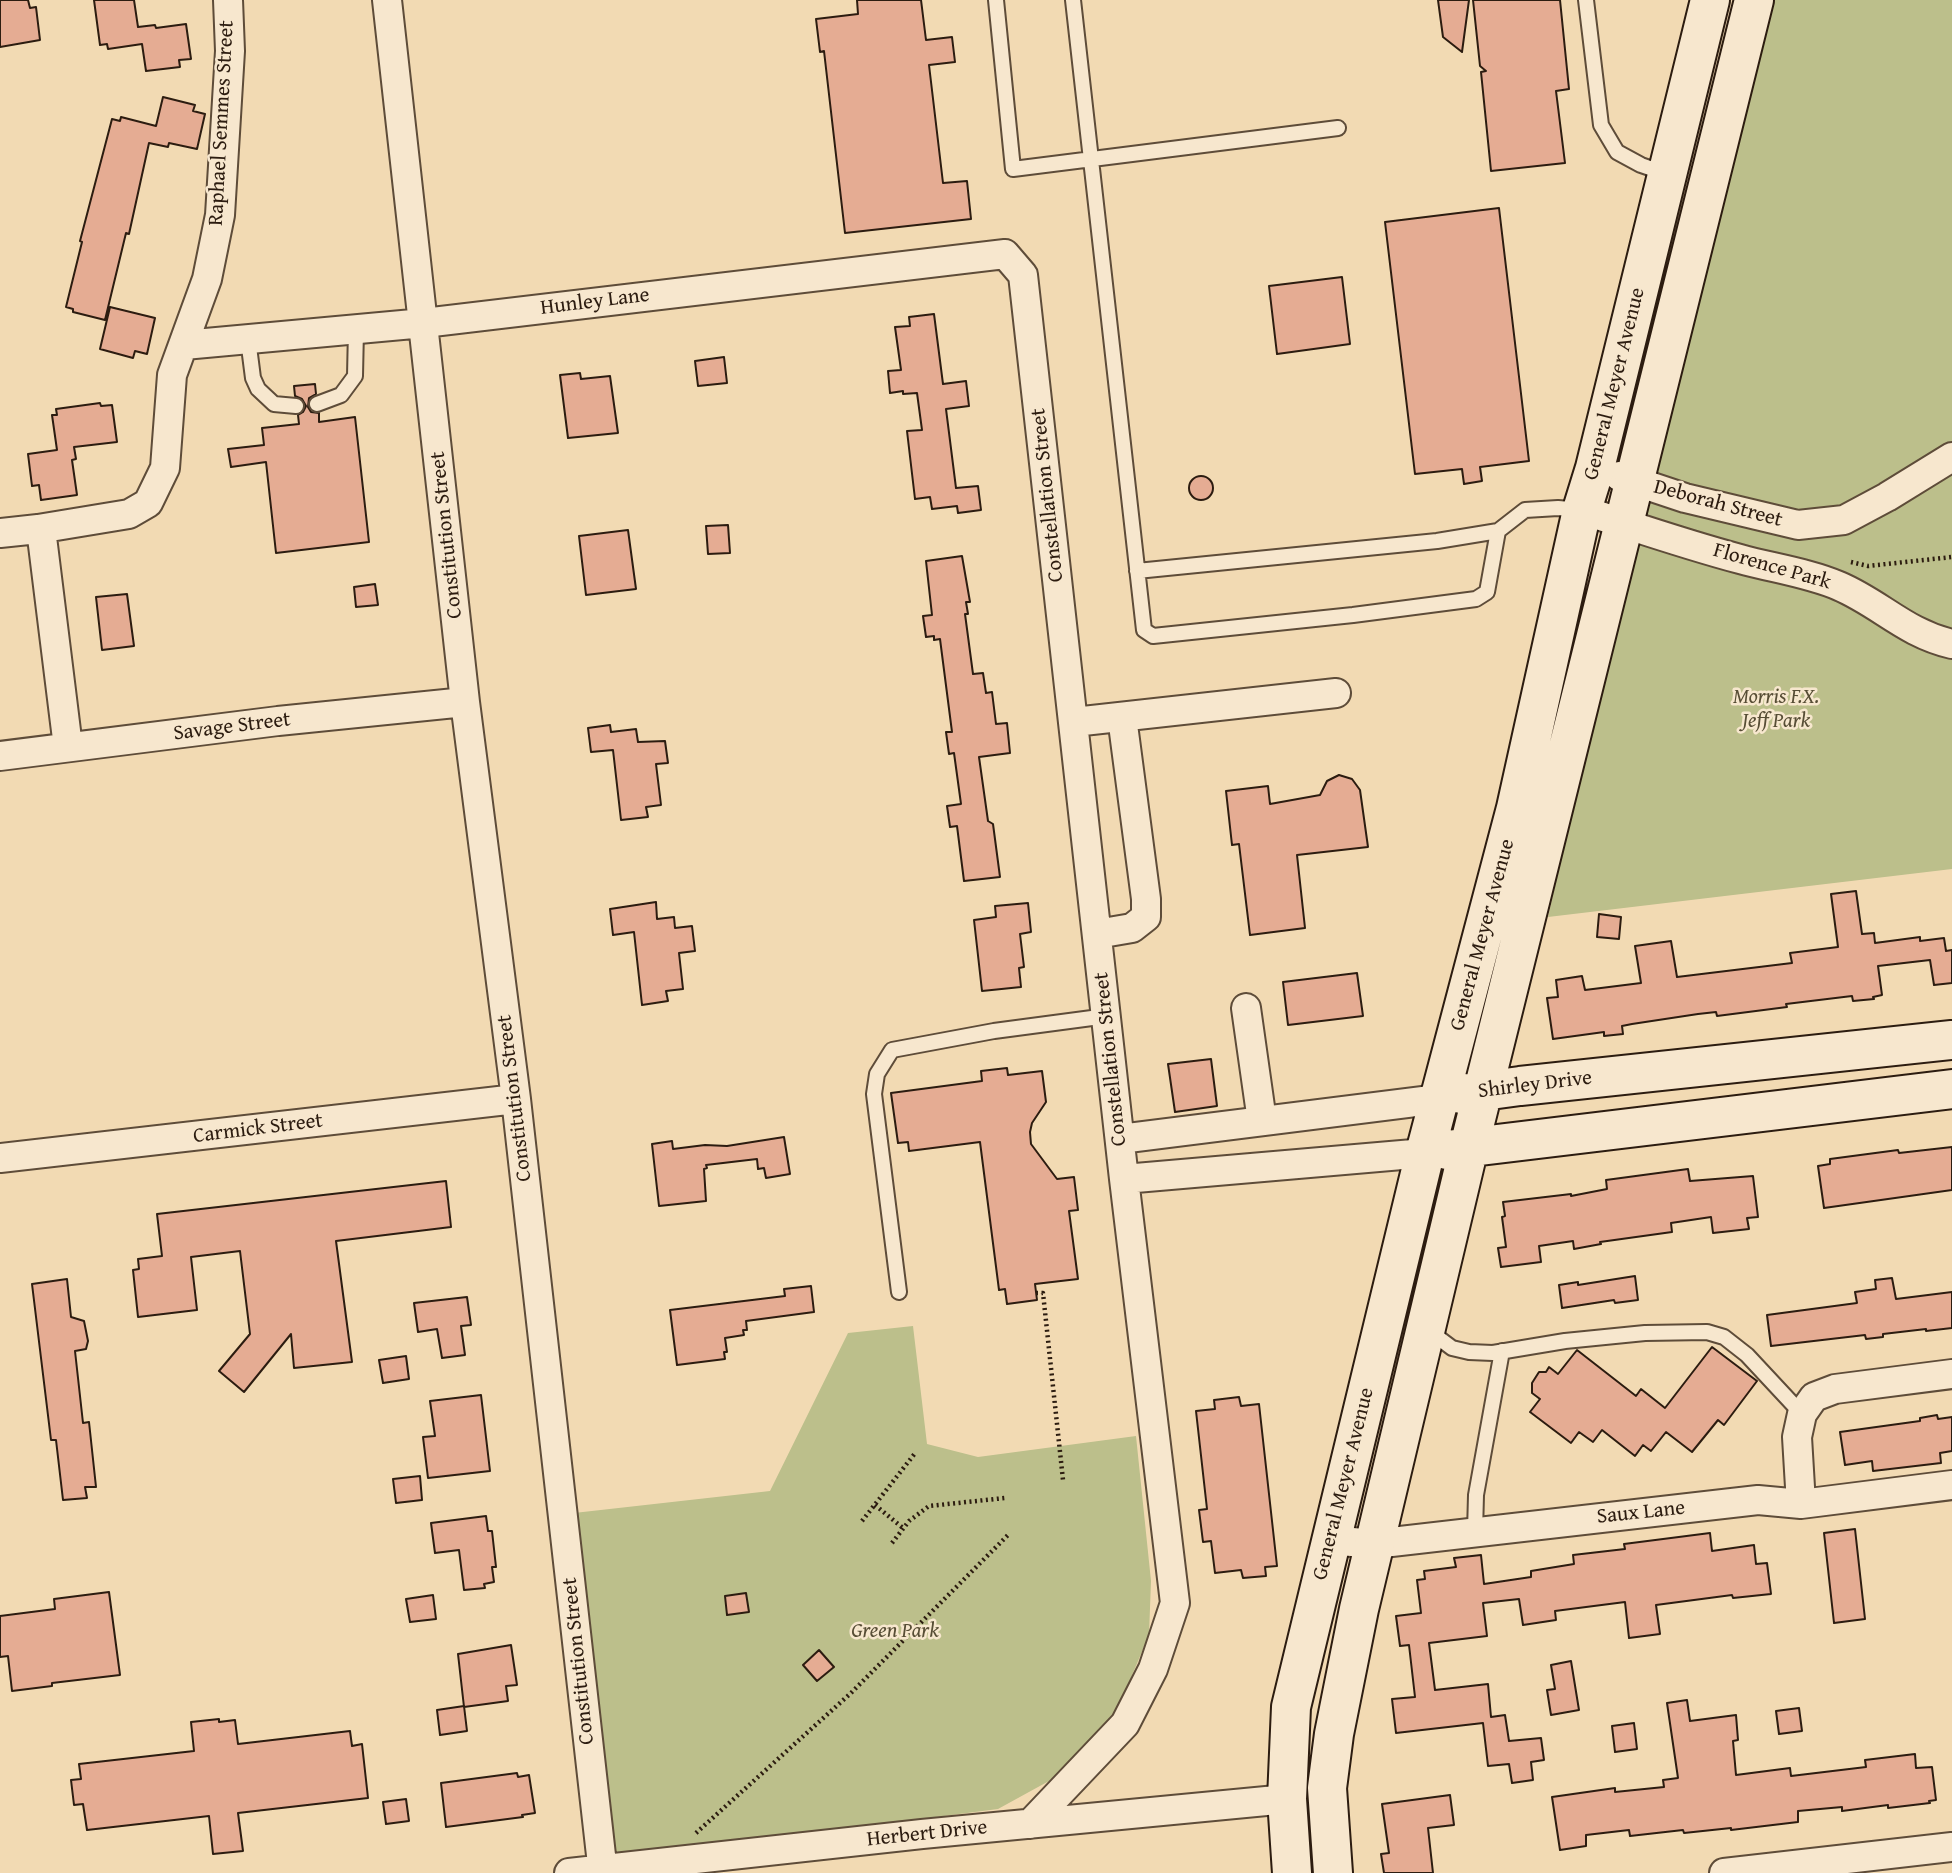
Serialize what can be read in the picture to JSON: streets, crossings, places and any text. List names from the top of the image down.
{
  "streets": {
    "main road": ["General Meyer Avenue", "Shirley Drive"],
    "street": [
      "Raphael Semmes Street",
      "Hunley Lane",
      "Constellation Street",
      "Deborah Street",
      "Constitution Street",
      "Florence Park",
      "Savage Street",
      "Carmick Street",
      "Saux Lane",
      "Herbert Drive"
    ]
  },
  "crossings": [
    ["Raphael Semmes Street", "Hunley Lane"],
    ["Hunley Lane", "Constellation Street"],
    ["Hunley Lane", "Constitution Street"],
    ["General Meyer Avenue", "Deborah Street"],
    ["General Meyer Avenue", "Florence Park"],
    ["General Meyer Avenue", "Shirley Drive"],
    ["General Meyer Avenue", "Saux Lane"],
    ["General Meyer Avenue", "Herbert Drive"],
    ["Constellation Street", "Shirley Drive"],
    ["Constellation Street", "Herbert Drive"],
    ["Constitution Street", "Savage Street"],
    ["Constitution Street", "Carmick Street"],
    ["Constitution Street", "Herbert Drive"]
  ],
  "parks": ["Morris F.X. Jeff Park", "Green Park"]
}
